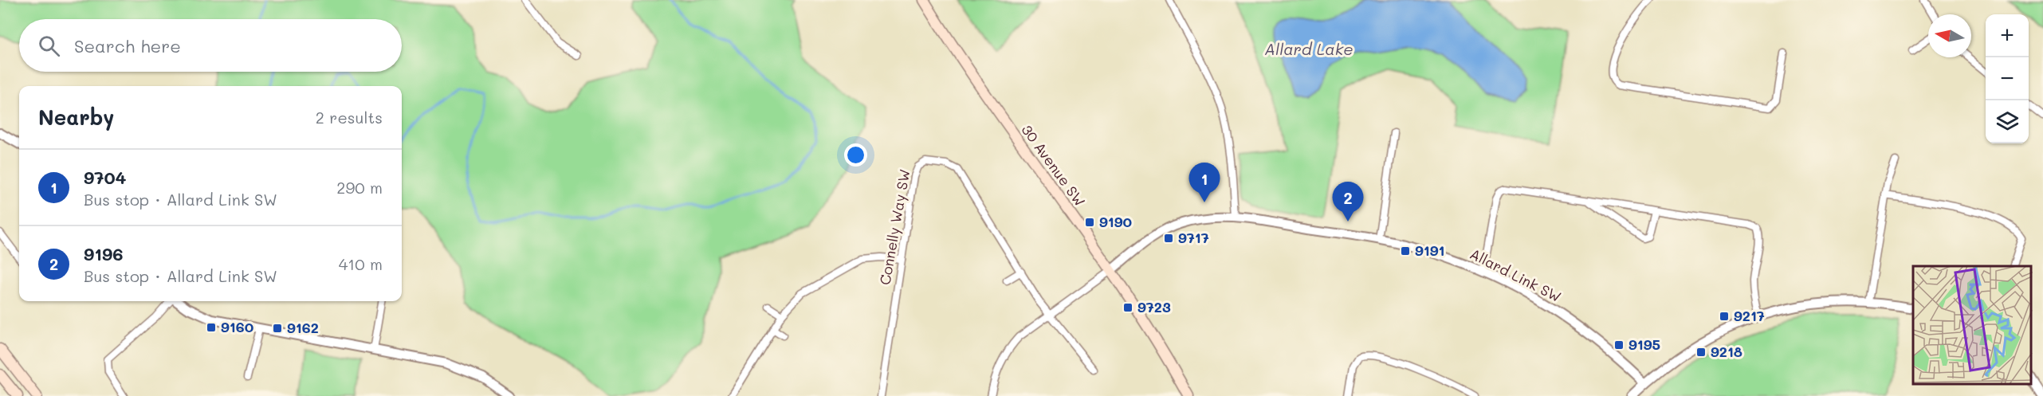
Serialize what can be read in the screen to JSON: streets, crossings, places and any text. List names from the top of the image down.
{
  "streets": {
    "main road": ["30 Avenue SW"],
    "street": ["Connelly Way SW", "Allard Link SW"]
  },
  "crossings": [
    ["30 Avenue SW", "Allard Link SW"]
  ],
  "water": ["Allard Lake"],
  "places": {
    "transit": [
      "9190",
      "9717",
      "9191",
      "9723",
      "9217",
      "9160",
      "9162",
      "9195",
      "9218"
    ]
  },
  "north": "left",
  "page": {
    "map_buttons": ["+", "−"],
    "search": "Search here",
    "heading": ["Nearby", "2 results"],
    "list": [
      {
        "mark": "1",
        "name": "9704",
        "note": "Bus stop · Allard Link SW",
        "value": "290 m"
      },
      {
        "mark": "2",
        "name": "9196",
        "note": "Bus stop · Allard Link SW",
        "value": "410 m"
      }
    ],
    "pins": ["1", "2"]
  }
}
